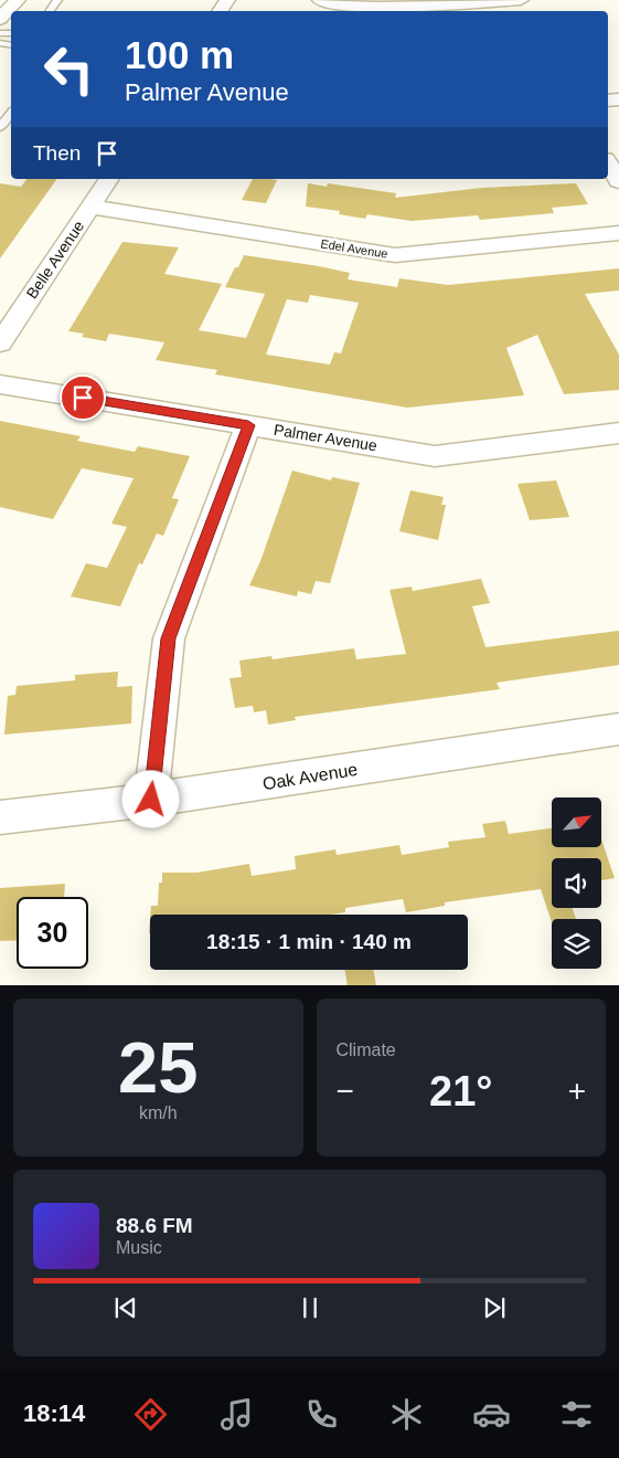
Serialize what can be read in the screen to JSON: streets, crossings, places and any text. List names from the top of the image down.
{
  "streets": {
    "street": [
      "Edel Avenue",
      "Belle Avenue",
      "Palmer Avenue",
      "Oak Avenue"
    ]
  },
  "crossings": [
    ["Edel Avenue", "Belle Avenue"]
  ],
  "north": "top right",
  "page": {
    "turn": ["100 m", "Palmer Avenue"],
    "then": "Then",
    "limit": "30",
    "trip": "18:15 · 1 min · 140 m",
    "tile": [
      ["25", "km/h"],
      "Climate"
    ],
    "heat": ["−", "21°", "+"],
    "song": ["88.6 FM", "Music"],
    "tabs": "18:14"
  }
}
